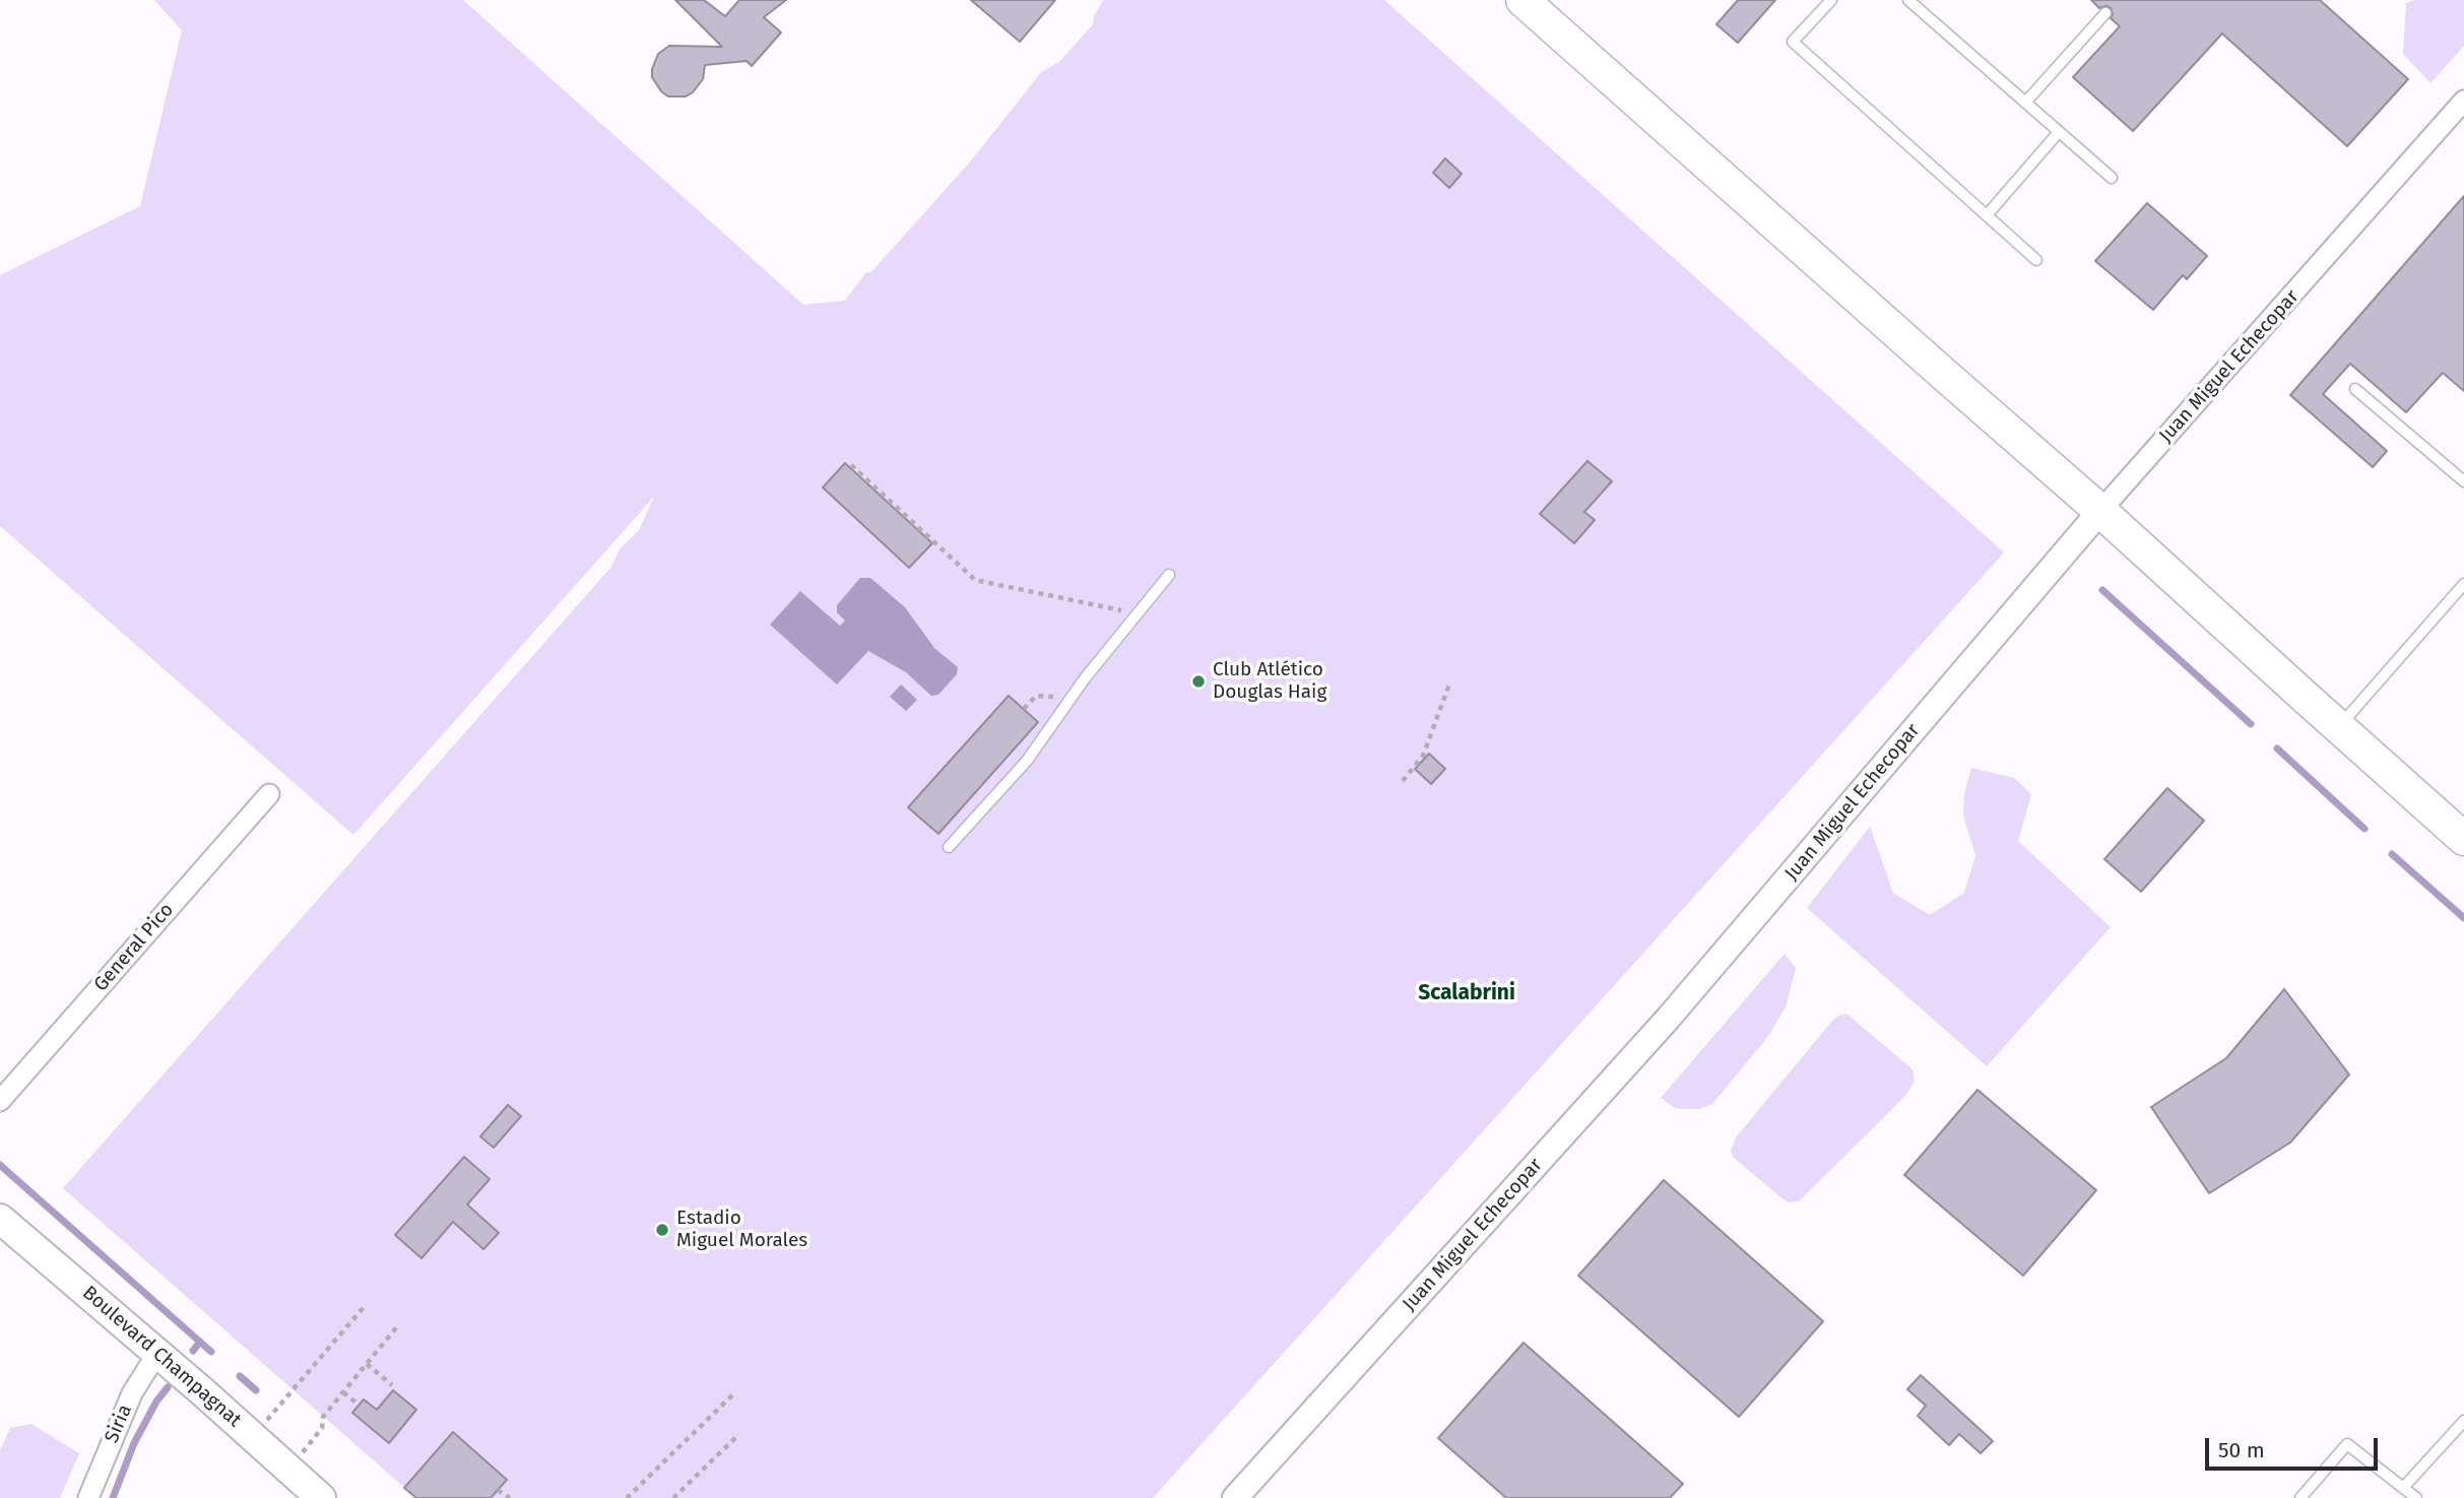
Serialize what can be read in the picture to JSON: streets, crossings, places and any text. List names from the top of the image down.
{
  "streets": {
    "main road": ["Boulevard Champagnat"],
    "street": ["Juan Miguel Echecopar", "General Pico", "Siria"]
  },
  "crossings": [
    ["Boulevard Champagnat", "Siria"]
  ],
  "districts": ["Scalabrini"],
  "places": ["Club Atlético Douglas Haig", "Estadio Miguel Morales"],
  "scale_bar": "50 m"
}
